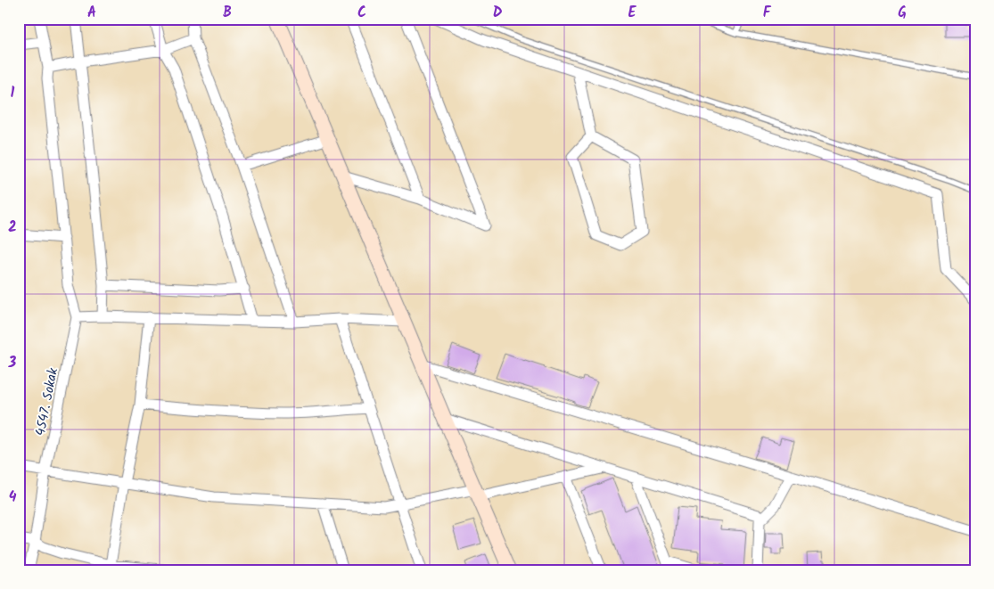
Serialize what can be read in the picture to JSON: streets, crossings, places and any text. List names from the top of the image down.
{
  "streets": {
    "street": ["4547. Sokak"]
  },
  "grid": {
    "columns": [
      "A",
      "B",
      "C",
      "D",
      "E",
      "F",
      "G"
    ],
    "rows": [
      "1",
      "2",
      "3",
      "4"
    ]
  }
}
